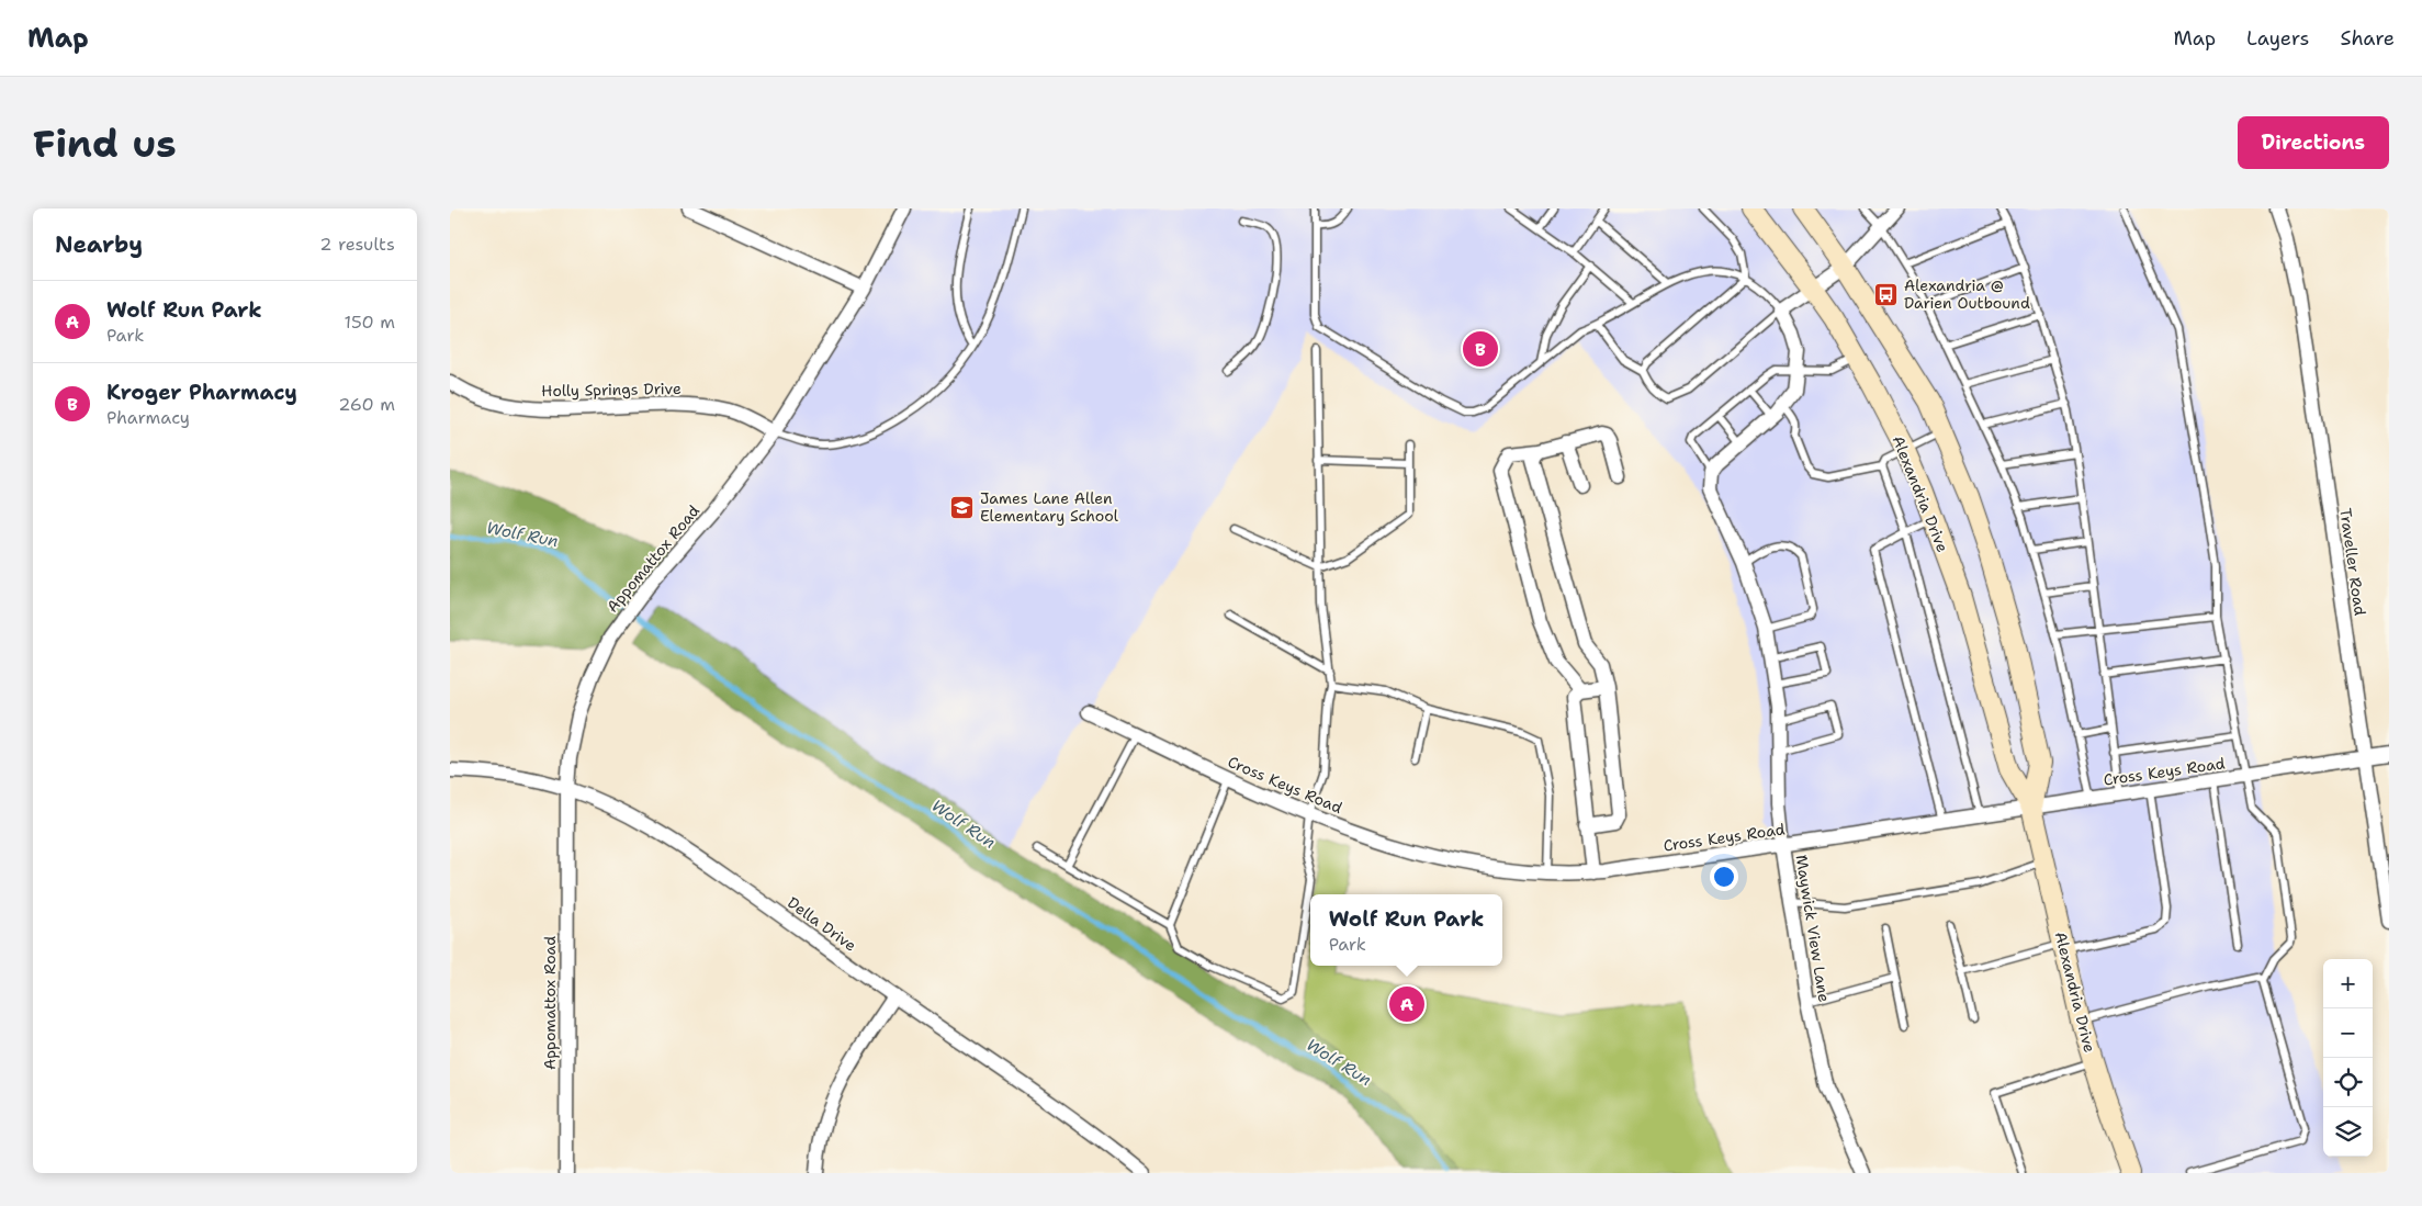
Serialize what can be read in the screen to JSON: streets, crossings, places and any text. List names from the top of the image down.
{
  "streets": {
    "main road": ["Alexandria Drive"],
    "street": [
      "Holly Springs Drive",
      "Appomattox Road",
      "Traveller Road",
      "Cross Keys Road",
      "Della Drive",
      "Maywick View Lane"
    ]
  },
  "crossings": [
    ["Holly Springs Drive", "Appomattox Road"],
    ["Alexandria Drive", "Cross Keys Road"],
    ["Appomattox Road", "Della Drive"],
    ["Traveller Road", "Cross Keys Road"],
    ["Cross Keys Road", "Maywick View Lane"]
  ],
  "water": ["Wolf Run"],
  "places": {
    "bus stop": ["Alexandria @ Darien Outbound"],
    "school or university": ["James Lane Allen Elementary School"]
  },
  "page": {
    "header": "Map",
    "nav": ["Map", "Layers", "Share"],
    "buttons": "Directions",
    "title": "Find us",
    "heading": ["Nearby", "2 results"],
    "list": [
      {
        "mark": "A",
        "name": "Wolf Run Park",
        "note": "Park",
        "value": "150 m"
      },
      {
        "mark": "B",
        "name": "Kroger Pharmacy",
        "note": "Pharmacy",
        "value": "260 m"
      }
    ],
    "pins": ["B", "A"],
    "popup": ["Wolf Run Park", "Park"],
    "map_buttons": ["+", "−"]
  }
}
